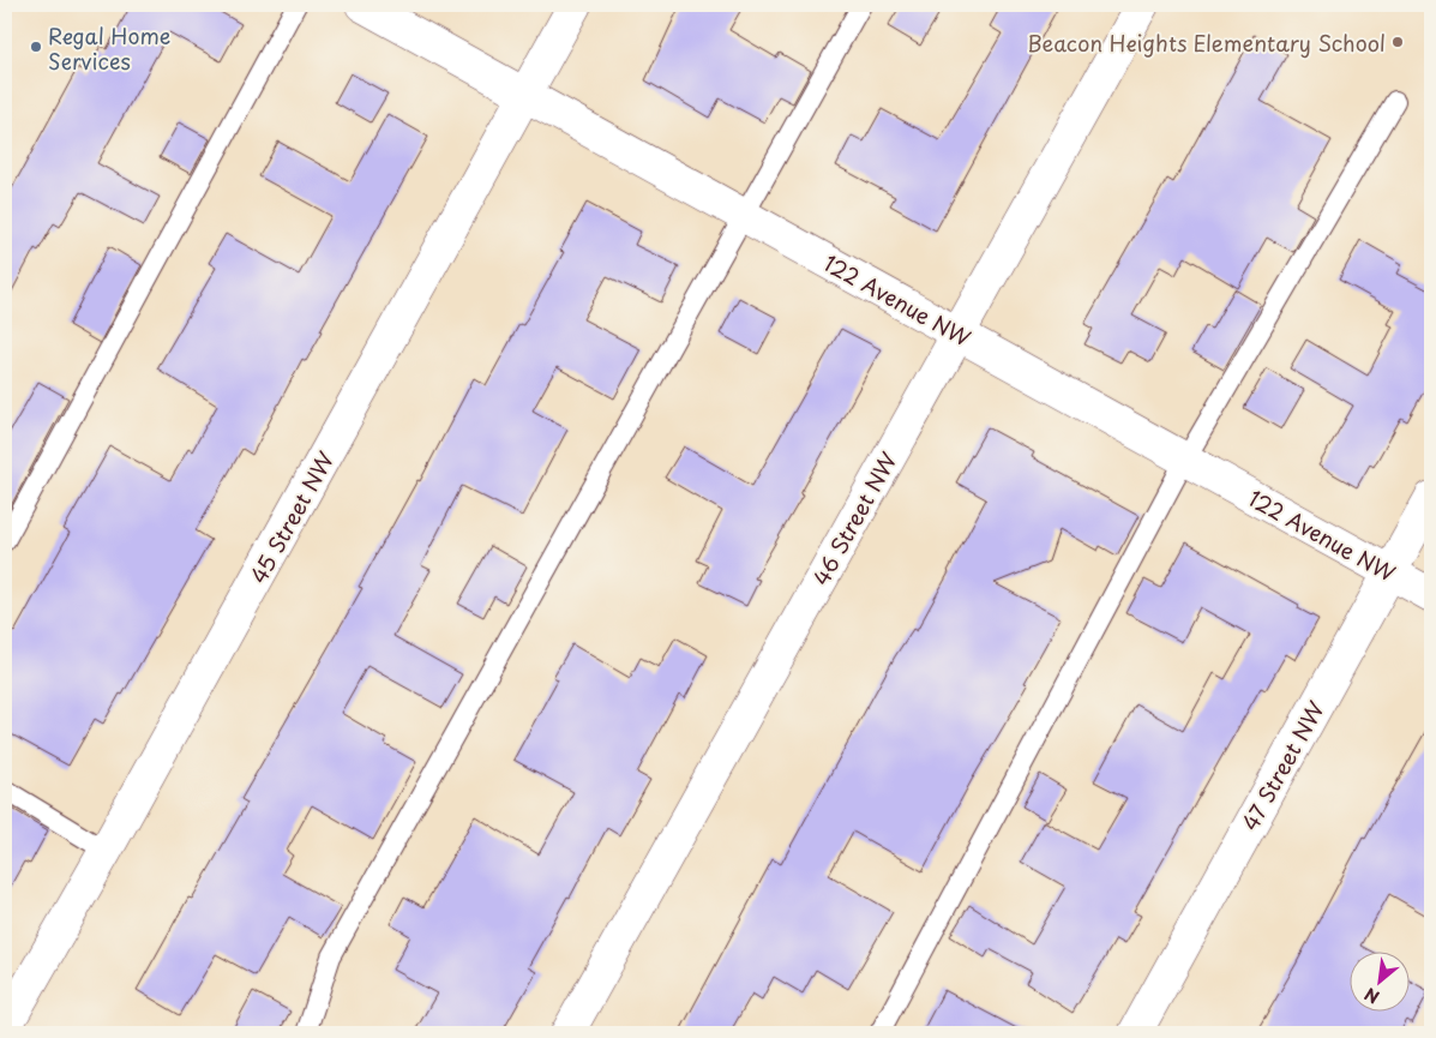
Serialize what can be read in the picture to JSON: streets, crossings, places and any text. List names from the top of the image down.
{
  "streets": {
    "street": [
      "122 Avenue NW",
      "45 Street NW",
      "46 Street NW",
      "47 Street NW"
    ]
  },
  "crossings": [
    ["122 Avenue NW", "45 Street NW"],
    ["122 Avenue NW", "46 Street NW"],
    ["122 Avenue NW", "47 Street NW"]
  ],
  "places": ["Beacon Heights Elementary School", "Regal Home Services"],
  "north": "bottom left"
}
